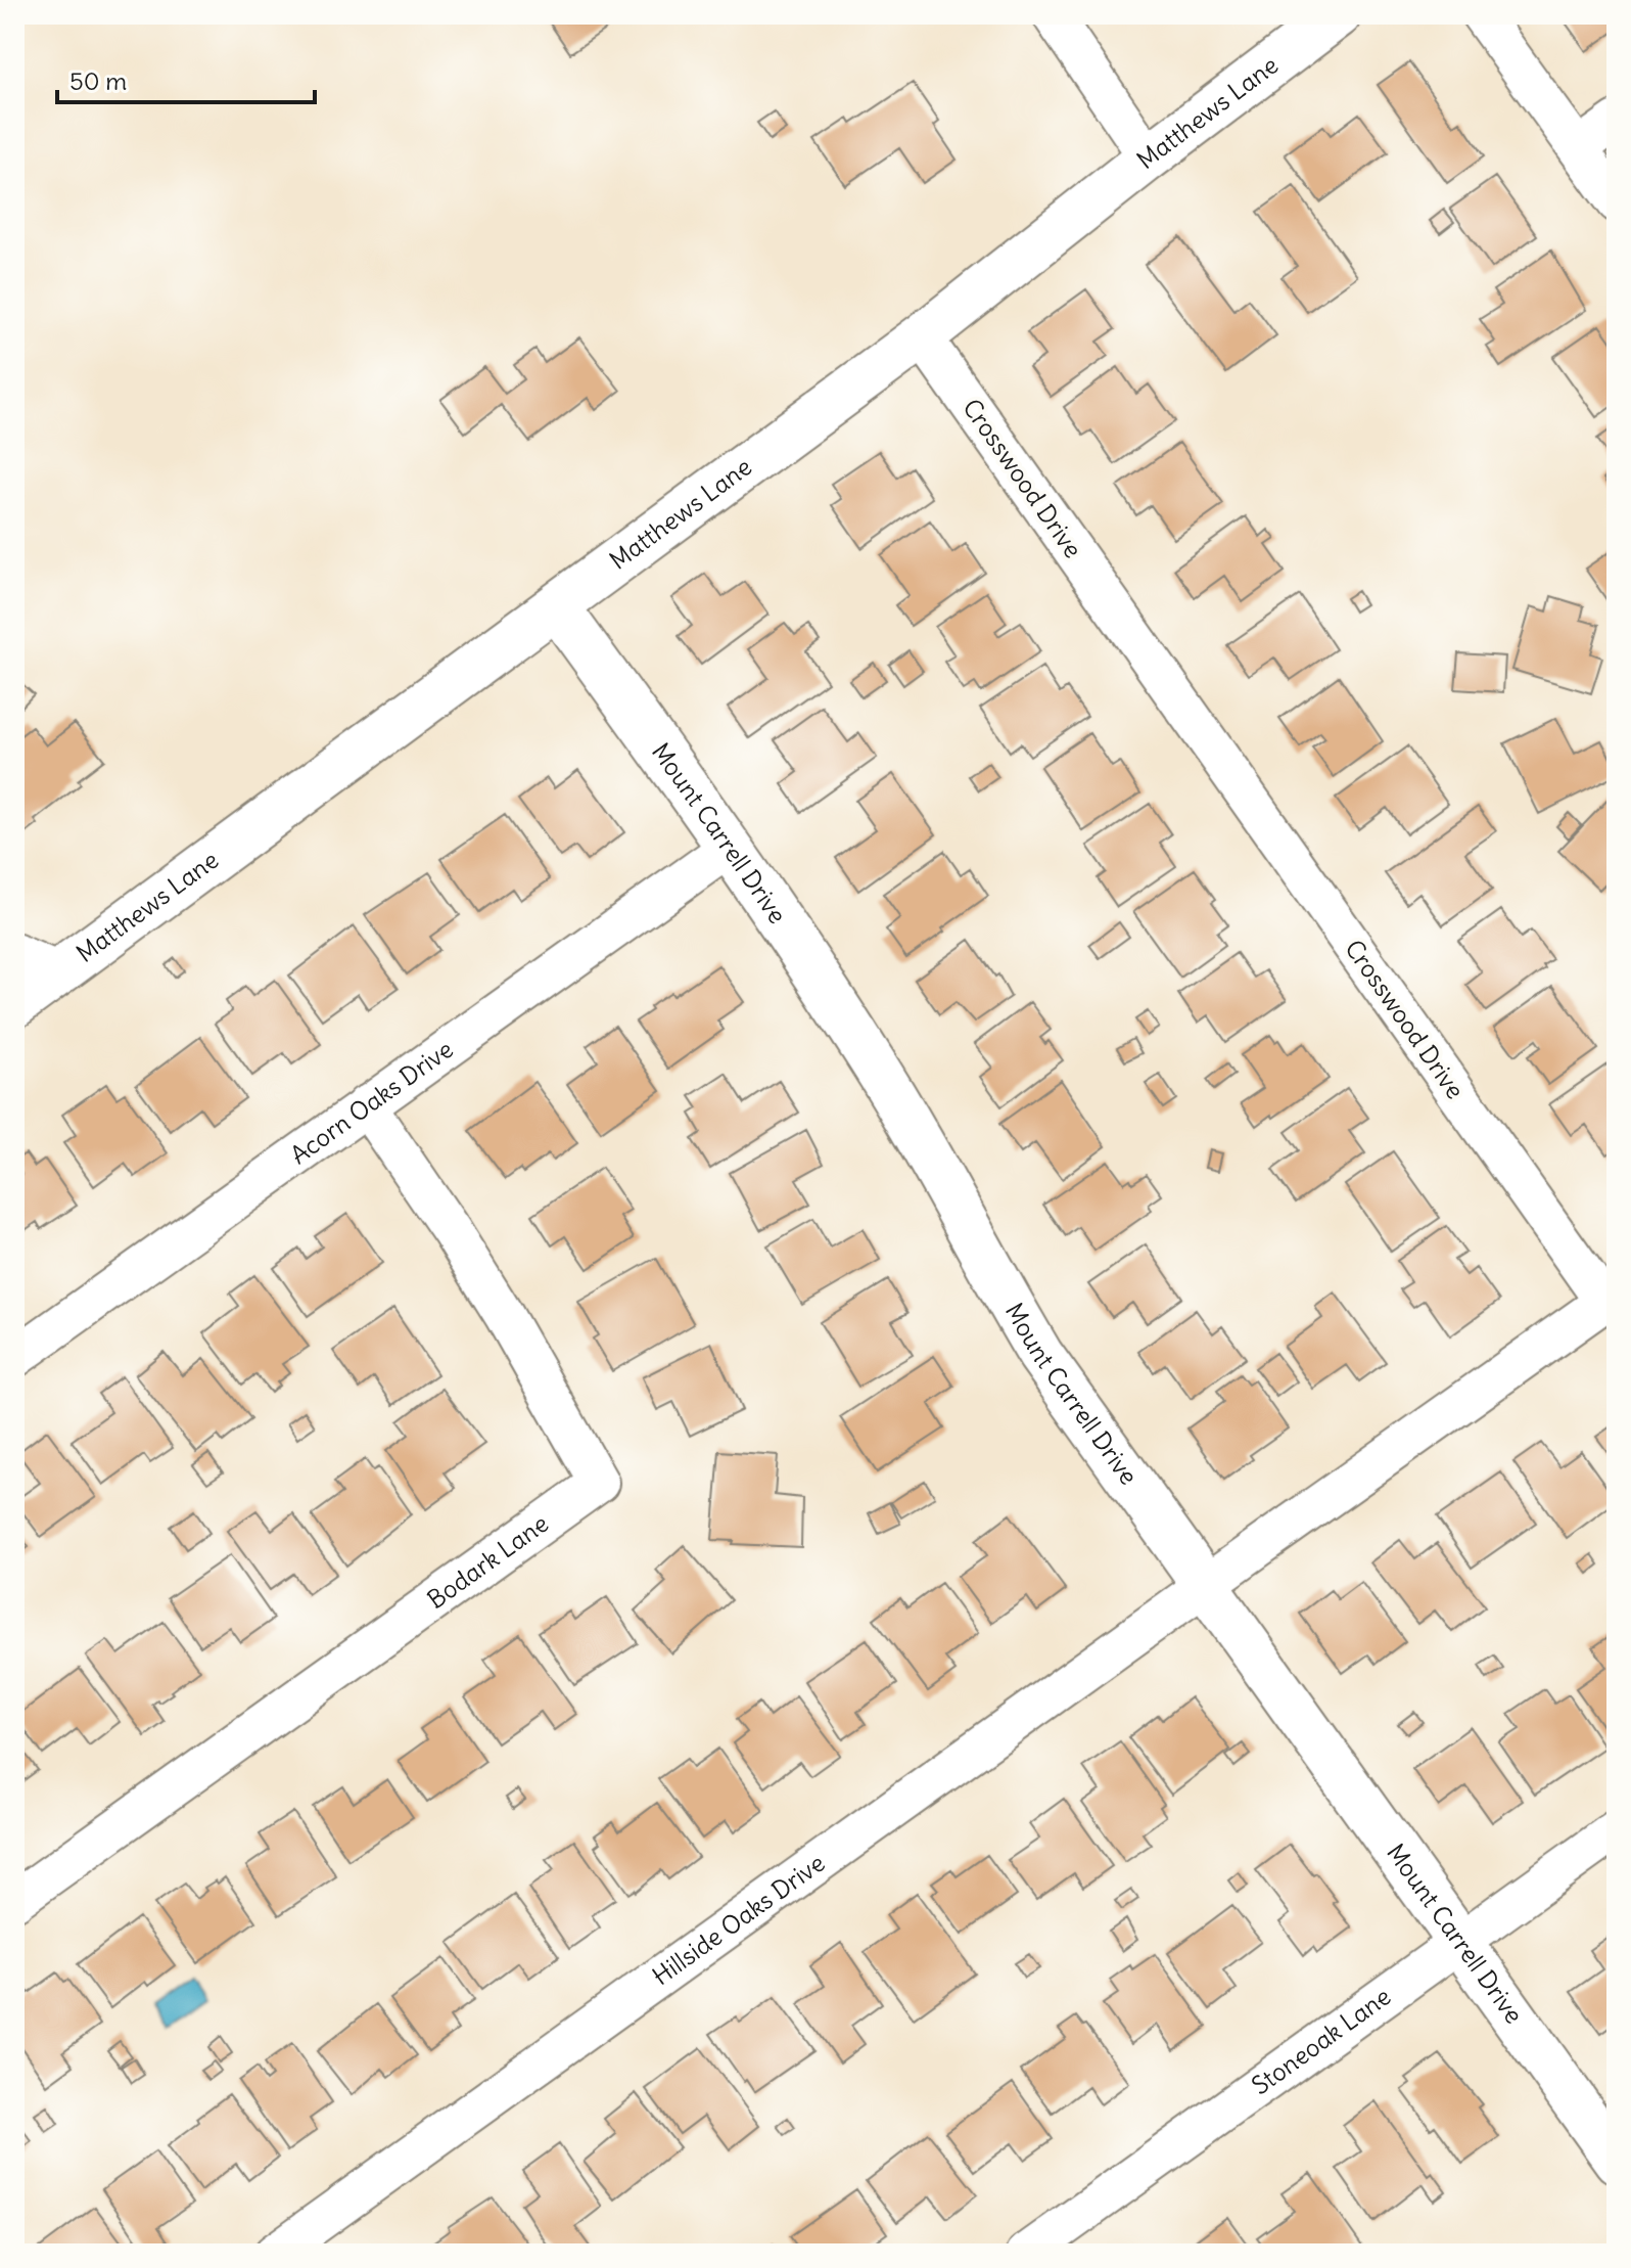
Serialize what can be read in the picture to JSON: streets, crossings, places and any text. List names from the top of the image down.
{
  "streets": {
    "street": [
      "Matthews Lane",
      "Crosswood Drive",
      "Mount Carrell Drive",
      "Acorn Oaks Drive",
      "Bodark Lane",
      "Hillside Oaks Drive",
      "Stoneoak Lane"
    ]
  },
  "crossings": [
    ["Matthews Lane", "Crosswood Drive"],
    ["Matthews Lane", "Mount Carrell Drive"],
    ["Crosswood Drive", "Mount Carrell Drive"],
    ["Crosswood Drive", "Hillside Oaks Drive"],
    ["Mount Carrell Drive", "Acorn Oaks Drive"],
    ["Mount Carrell Drive", "Hillside Oaks Drive"],
    ["Mount Carrell Drive", "Stoneoak Lane"],
    ["Acorn Oaks Drive", "Bodark Lane"]
  ],
  "scale_bar": "50 m"
}
